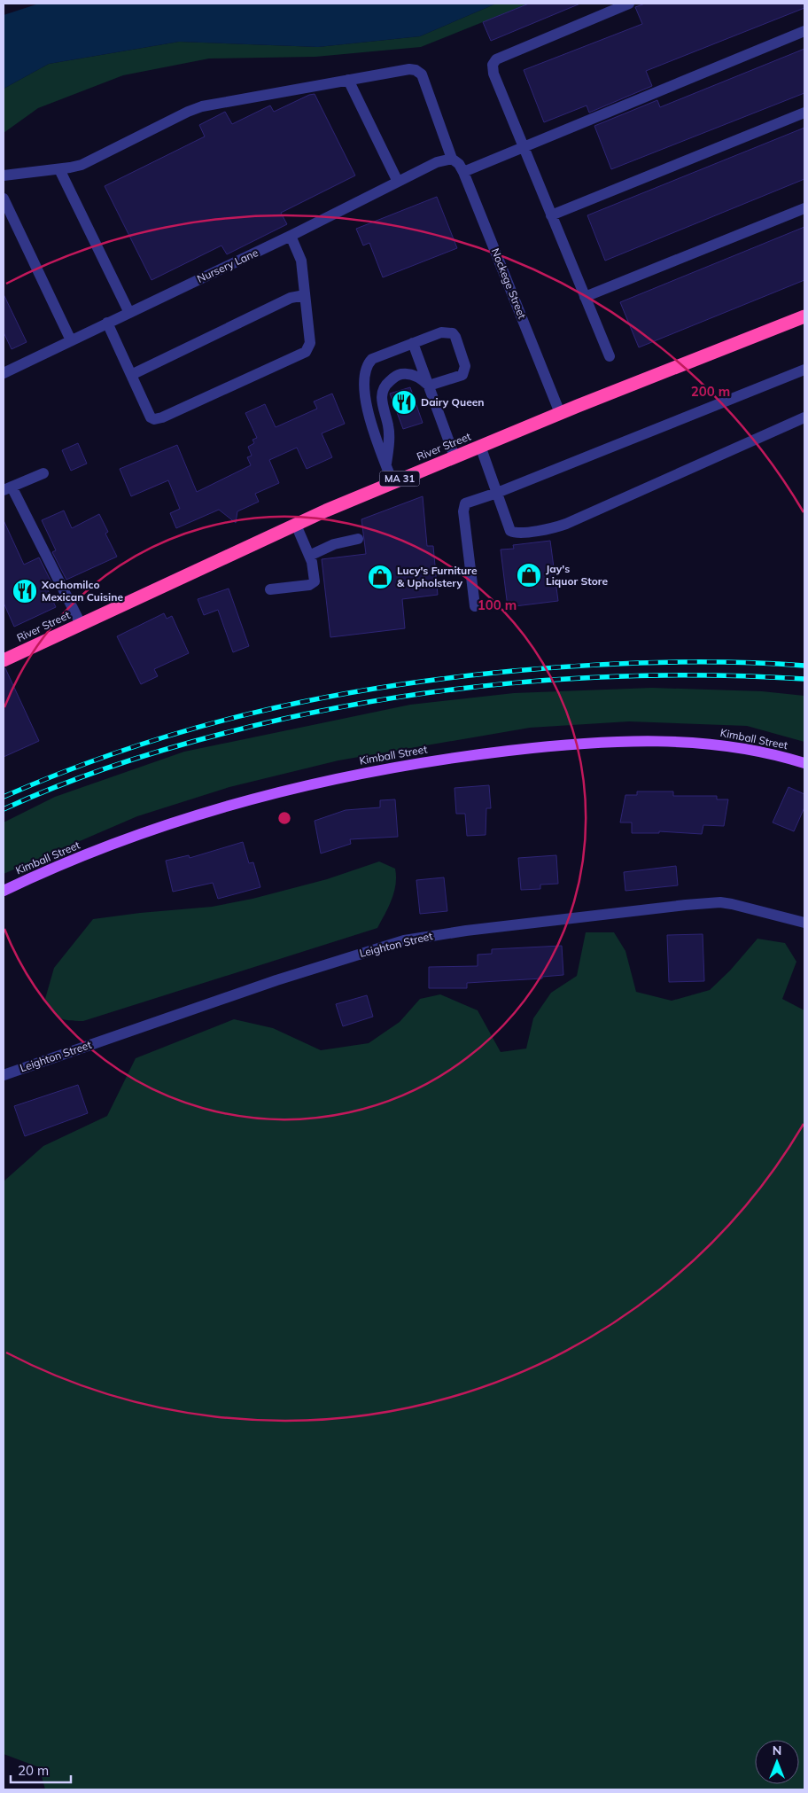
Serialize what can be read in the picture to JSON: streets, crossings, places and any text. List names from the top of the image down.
{
  "streets": {
    "highway": ["River Street", "MA 31"],
    "main road": ["Kimball Street"],
    "street": ["Nursery Lane", "Nockege Street", "Leighton Street"]
  },
  "crossings": [
    ["Nursery Lane", "Nockege Street"],
    ["Nockege Street", "River Street"]
  ],
  "places": {
    "restaurant": ["Dairy Queen", "Xochomilco Mexican Cuisine"],
    "shop": ["Jay's Liquor Store", "Lucy's Furniture & Upholstery"]
  },
  "scale_bar": "20 m",
  "north": "top",
  "rings": ["200 m", "100 m"]
}
